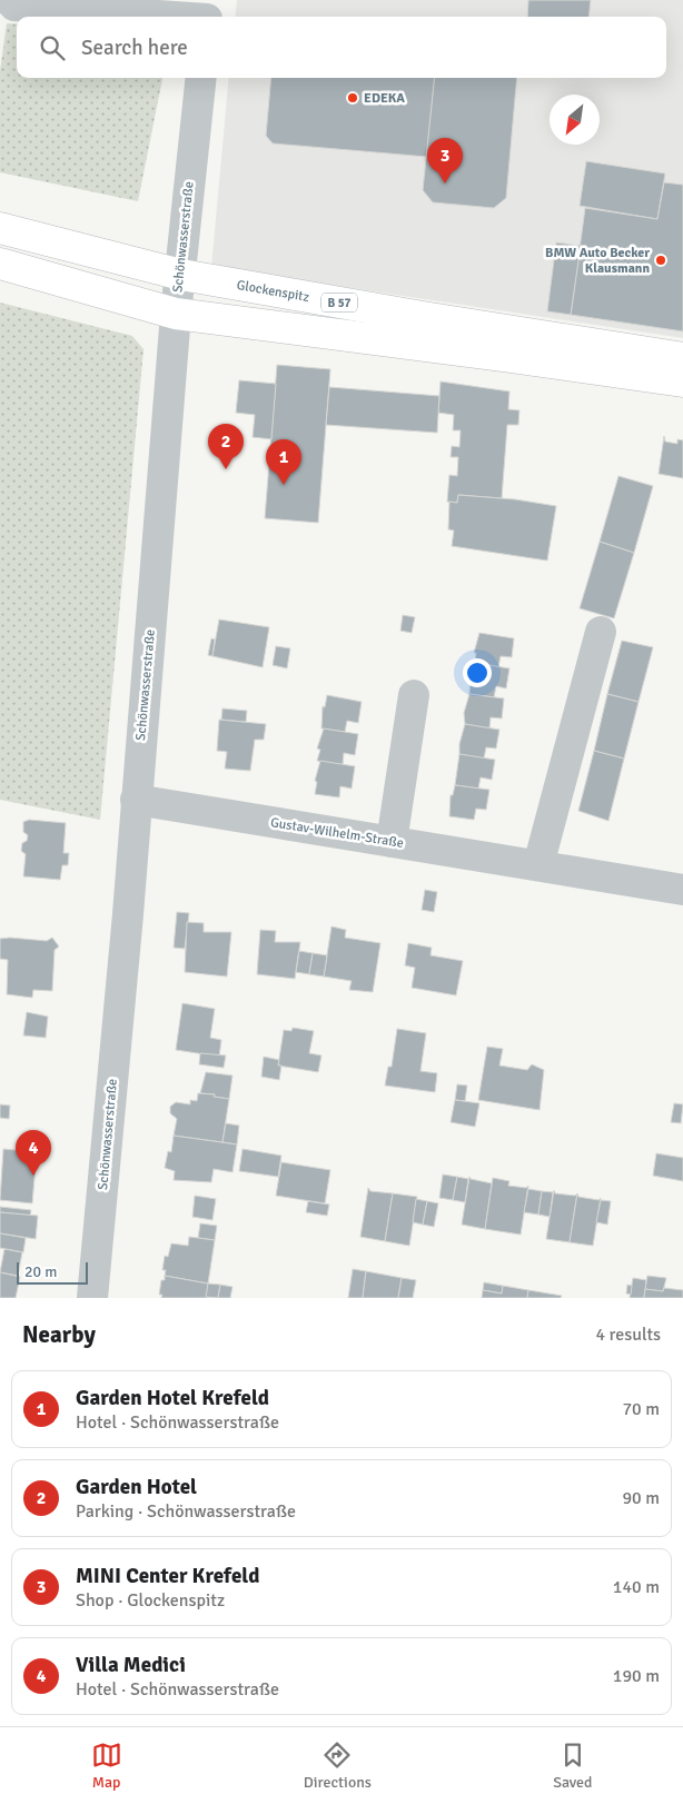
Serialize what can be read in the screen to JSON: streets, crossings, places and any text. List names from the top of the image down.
{
  "streets": {
    "main road": ["Glockenspitz", "B 57"],
    "street": ["Schönwasserstraße", "Gustav-Wilhelm-Straße"]
  },
  "crossings": [
    ["Schönwasserstraße", "Glockenspitz"],
    ["Schönwasserstraße", "B 57"],
    ["Schönwasserstraße", "Gustav-Wilhelm-Straße"]
  ],
  "places": ["EDEKA", "BMW Auto Becker Klausmann"],
  "scale_bar": "20 m",
  "north": "bottom left",
  "page": {
    "search": "Search here",
    "pins": [
      "3",
      "2",
      "1",
      "4"
    ],
    "scale": "20 m",
    "heading": ["Nearby", "4 results"],
    "list": [
      {
        "mark": "1",
        "name": "Garden Hotel Krefeld",
        "note": "Hotel · Schönwasserstraße",
        "value": "70 m"
      },
      {
        "mark": "2",
        "name": "Garden Hotel",
        "note": "Parking · Schönwasserstraße",
        "value": "90 m"
      },
      {
        "mark": "3",
        "name": "MINI Center Krefeld",
        "note": "Shop · Glockenspitz",
        "value": "140 m"
      },
      {
        "mark": "4",
        "name": "Villa Medici",
        "note": "Hotel · Schönwasserstraße",
        "value": "190 m"
      }
    ],
    "nav": ["Map", "Directions", "Saved"]
  }
}
